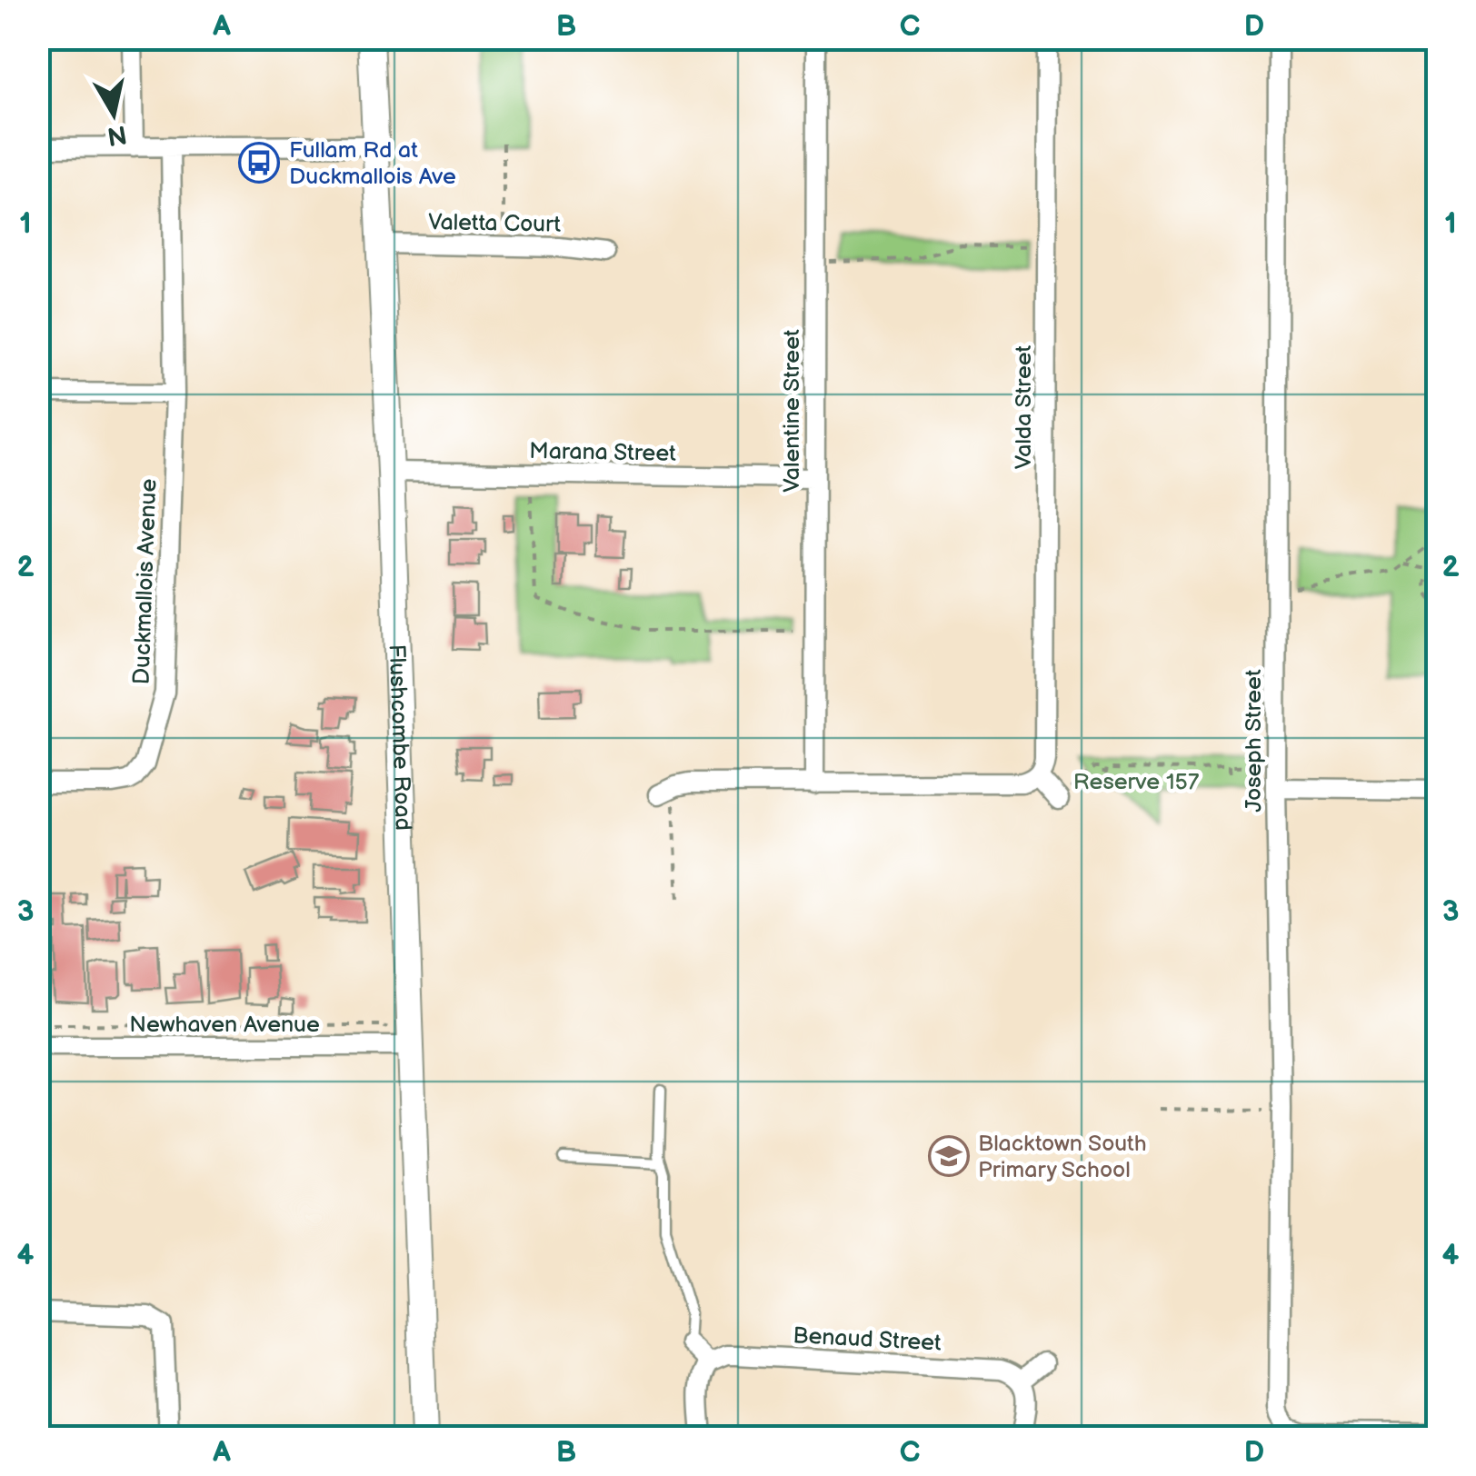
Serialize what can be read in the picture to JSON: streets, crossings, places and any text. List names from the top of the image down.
{
  "streets": {
    "street": [
      "Valetta Court",
      "Valda Street",
      "Valentine Street",
      "Marana Street",
      "Duckmallois Avenue",
      "Flushcombe Road",
      "Joseph Street",
      "Newhaven Avenue",
      "Benaud Street"
    ]
  },
  "crossings": [
    ["Valetta Court", "Flushcombe Road"],
    ["Valentine Street", "Marana Street"],
    ["Marana Street", "Flushcombe Road"],
    ["Flushcombe Road", "Newhaven Avenue"]
  ],
  "parks": ["Reserve 157"],
  "places": {
    "bus stop": ["Fullam Rd at Duckmallois Ave"],
    "school or university": ["Blacktown South Primary School"]
  },
  "north": "bottom",
  "grid": {
    "columns": [
      "A",
      "B",
      "C",
      "D"
    ],
    "rows": [
      "1",
      "2",
      "3",
      "4"
    ]
  }
}
